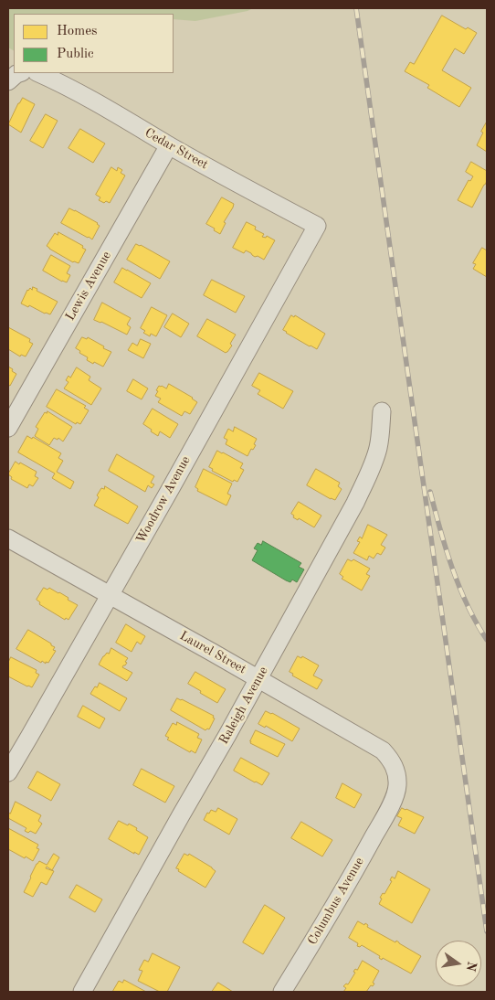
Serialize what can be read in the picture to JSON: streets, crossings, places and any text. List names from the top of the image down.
{
  "streets": {
    "street": [
      "Cedar Street",
      "Lewis Avenue",
      "Woodrow Avenue",
      "Laurel Street",
      "Raleigh Avenue",
      "Columbus Avenue"
    ]
  },
  "crossings": [
    ["Cedar Street", "Lewis Avenue"],
    ["Cedar Street", "Woodrow Avenue"],
    ["Woodrow Avenue", "Laurel Street"],
    ["Laurel Street", "Raleigh Avenue"],
    ["Laurel Street", "Columbus Avenue"]
  ],
  "legend": ["Homes", "Public"],
  "north": "right"
}
